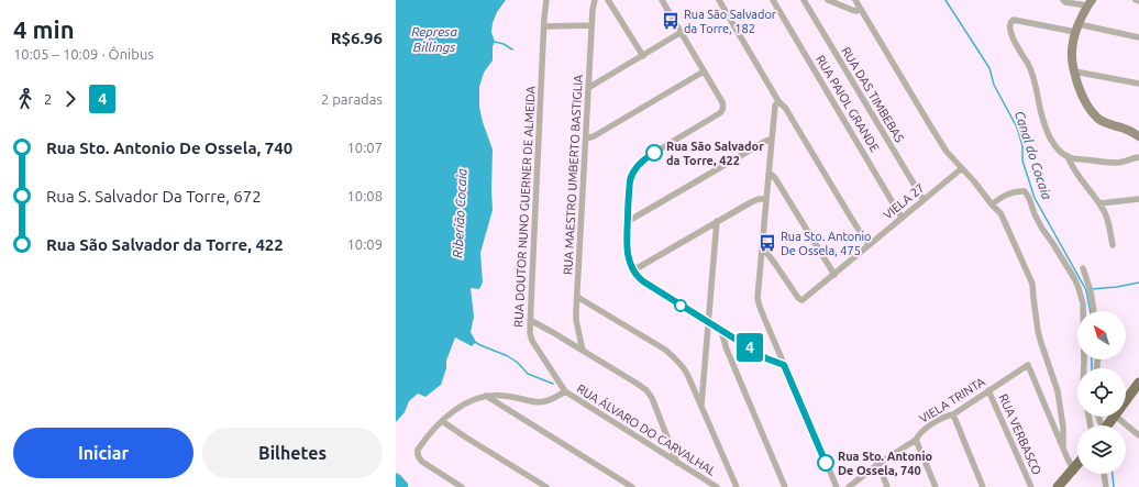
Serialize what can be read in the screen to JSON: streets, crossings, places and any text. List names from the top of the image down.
{
  "streets": {
    "street": [
      "RUA DAS TIMBEBAS",
      "RUA PAIOL GRANDE",
      "RUA MAESTRO UMBERTO BASTIGLIA",
      "VIELA 27",
      "RUA DOUTOR NUNO GUERNER DE ALMEIDA",
      "VIELA TRINTA",
      "RUA ÁLVARO DO CARVALHAL",
      "RUA VERBASCO"
    ]
  },
  "crossings": [
    ["RUA DAS TIMBEBAS", "VIELA 27"],
    ["RUA PAIOL GRANDE", "VIELA 27"],
    ["RUA DOUTOR NUNO GUERNER DE ALMEIDA", "RUA ÁLVARO DO CARVALHAL"],
    ["VIELA TRINTA", "RUA VERBASCO"]
  ],
  "water": ["Represa Billings", "Canal do Cocaia", "Riberião Cocaia"],
  "places": {
    "bus stop": ["Rua São Salvador da Torre, 182", "Rua Sto. Antonio De Ossela, 475"],
    "other": ["Rua São Salvador da Torre, 422", "Rua Sto. Antonio De Ossela, 740"]
  },
  "lines": ["bus line 4"],
  "north": "top left",
  "page": {
    "heading": ["4 min", "10:05 – 10:09 · Ônibus", "R$6.96"],
    "on_map": "4",
    "legs": ["2", "4", "2 paradas"],
    "list": [
      {
        "name": "Rua Sto. Antonio De Ossela, 740",
        "value": "10:07"
      },
      {
        "name": "Rua S. Salvador Da Torre, 672",
        "value": "10:08"
      },
      {
        "name": "Rua São Salvador da Torre, 422",
        "value": "10:09"
      }
    ],
    "buttons": ["Iniciar", "Bilhetes"]
  }
}
